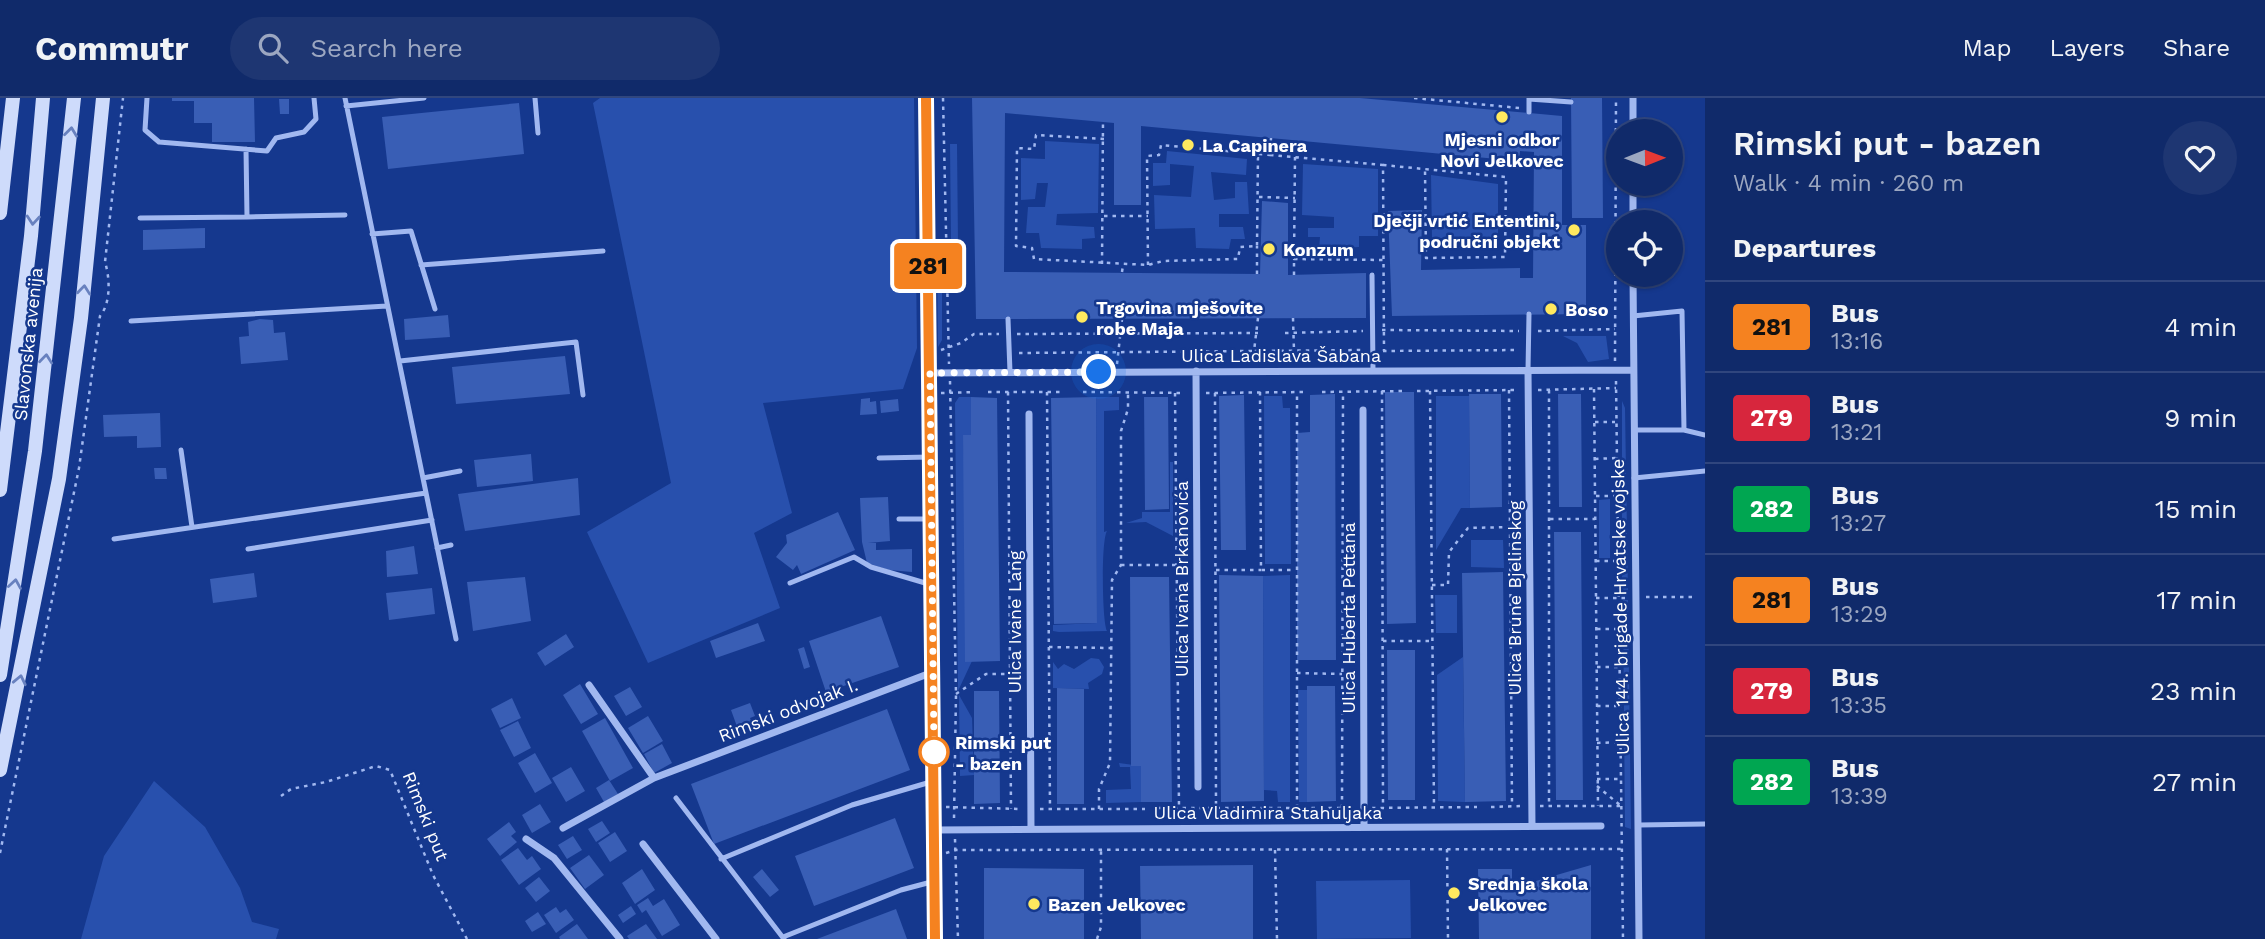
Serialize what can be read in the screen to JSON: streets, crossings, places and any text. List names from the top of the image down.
{
  "streets": {
    "main road": ["Slavonska avenija"],
    "street": [
      "Ulica Ladislava Šabana",
      "Ulica Ivana Brkanovića",
      "Ulica Brune Bjelinskog",
      "Ulica 144. brigade Hrvatske vojske",
      "Ulica Huberta Pettana",
      "Ulica Ivane Lang",
      "Rimski odvojak I.",
      "Ulica Vladimira Stahuljaka"
    ],
    "path": ["Rimski put"]
  },
  "crossings": [
    ["Ulica Ladislava Šabana", "Ulica Ivana Brkanovića"],
    ["Ulica Ladislava Šabana", "Ulica Brune Bjelinskog"],
    ["Ulica Ladislava Šabana", "Ulica 144. brigade Hrvatske vojske"],
    ["Ulica Brune Bjelinskog", "Ulica Vladimira Stahuljaka"],
    ["Ulica Huberta Pettana", "Ulica Vladimira Stahuljaka"],
    ["Ulica Ivane Lang", "Ulica Vladimira Stahuljaka"]
  ],
  "places": [
    "Mjesni odbor Novi Jelkovec",
    "La Capinera",
    "Dječji vrtić Ententini, područni objekt",
    "Konzum",
    "Boso",
    "Trgovina mješovite robe Maja",
    "Rimski put - bazen",
    "Srednja škola Jelkovec",
    "Bazen Jelkovec"
  ],
  "lines": ["bus line 281"],
  "north": "right",
  "page": {
    "header": "Commutr",
    "search": "Search here",
    "nav": ["Map", "Layers", "Share"],
    "on_map": "281",
    "heading": [
      ["Rimski put - bazen", "Walk · 4 min · 260 m"],
      "Departures"
    ],
    "list": [
      {
        "mark": "281",
        "name": "Bus",
        "note": "13:16",
        "value": "4 min"
      },
      {
        "mark": "279",
        "name": "Bus",
        "note": "13:21",
        "value": "9 min"
      },
      {
        "mark": "282",
        "name": "Bus",
        "note": "13:27",
        "value": "15 min"
      },
      {
        "mark": "281",
        "name": "Bus",
        "note": "13:29",
        "value": "17 min"
      },
      {
        "mark": "279",
        "name": "Bus",
        "note": "13:35",
        "value": "23 min"
      },
      {
        "mark": "282",
        "name": "Bus",
        "note": "13:39",
        "value": "27 min"
      }
    ]
  }
}
